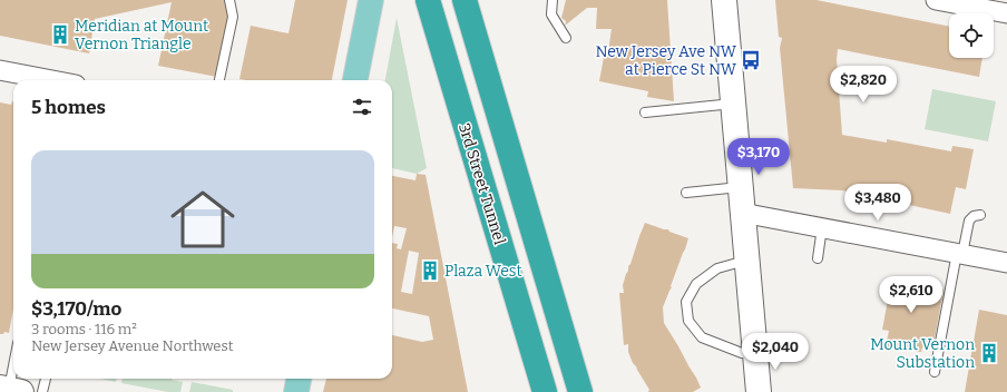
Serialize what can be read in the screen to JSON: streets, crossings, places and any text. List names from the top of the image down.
{
  "streets": {
    "highway": ["3rd Street Tunnel"]
  },
  "places": {
    "building": ["Meridian at Mount Vernon Triangle", "Plaza West", "Mount Vernon Substation"],
    "bus stop": ["New Jersey Ave NW at Pierce St NW"]
  },
  "page": {
    "price": [
      "$2,820",
      "$3,170",
      "$3,480",
      "$2,610",
      "$2,040"
    ],
    "heading": "5 homes",
    "list": [
      {
        "name": "$3,170/mo",
        "note": "3 rooms · 116 m² · New Jersey Avenue Northwest"
      }
    ]
  }
}
